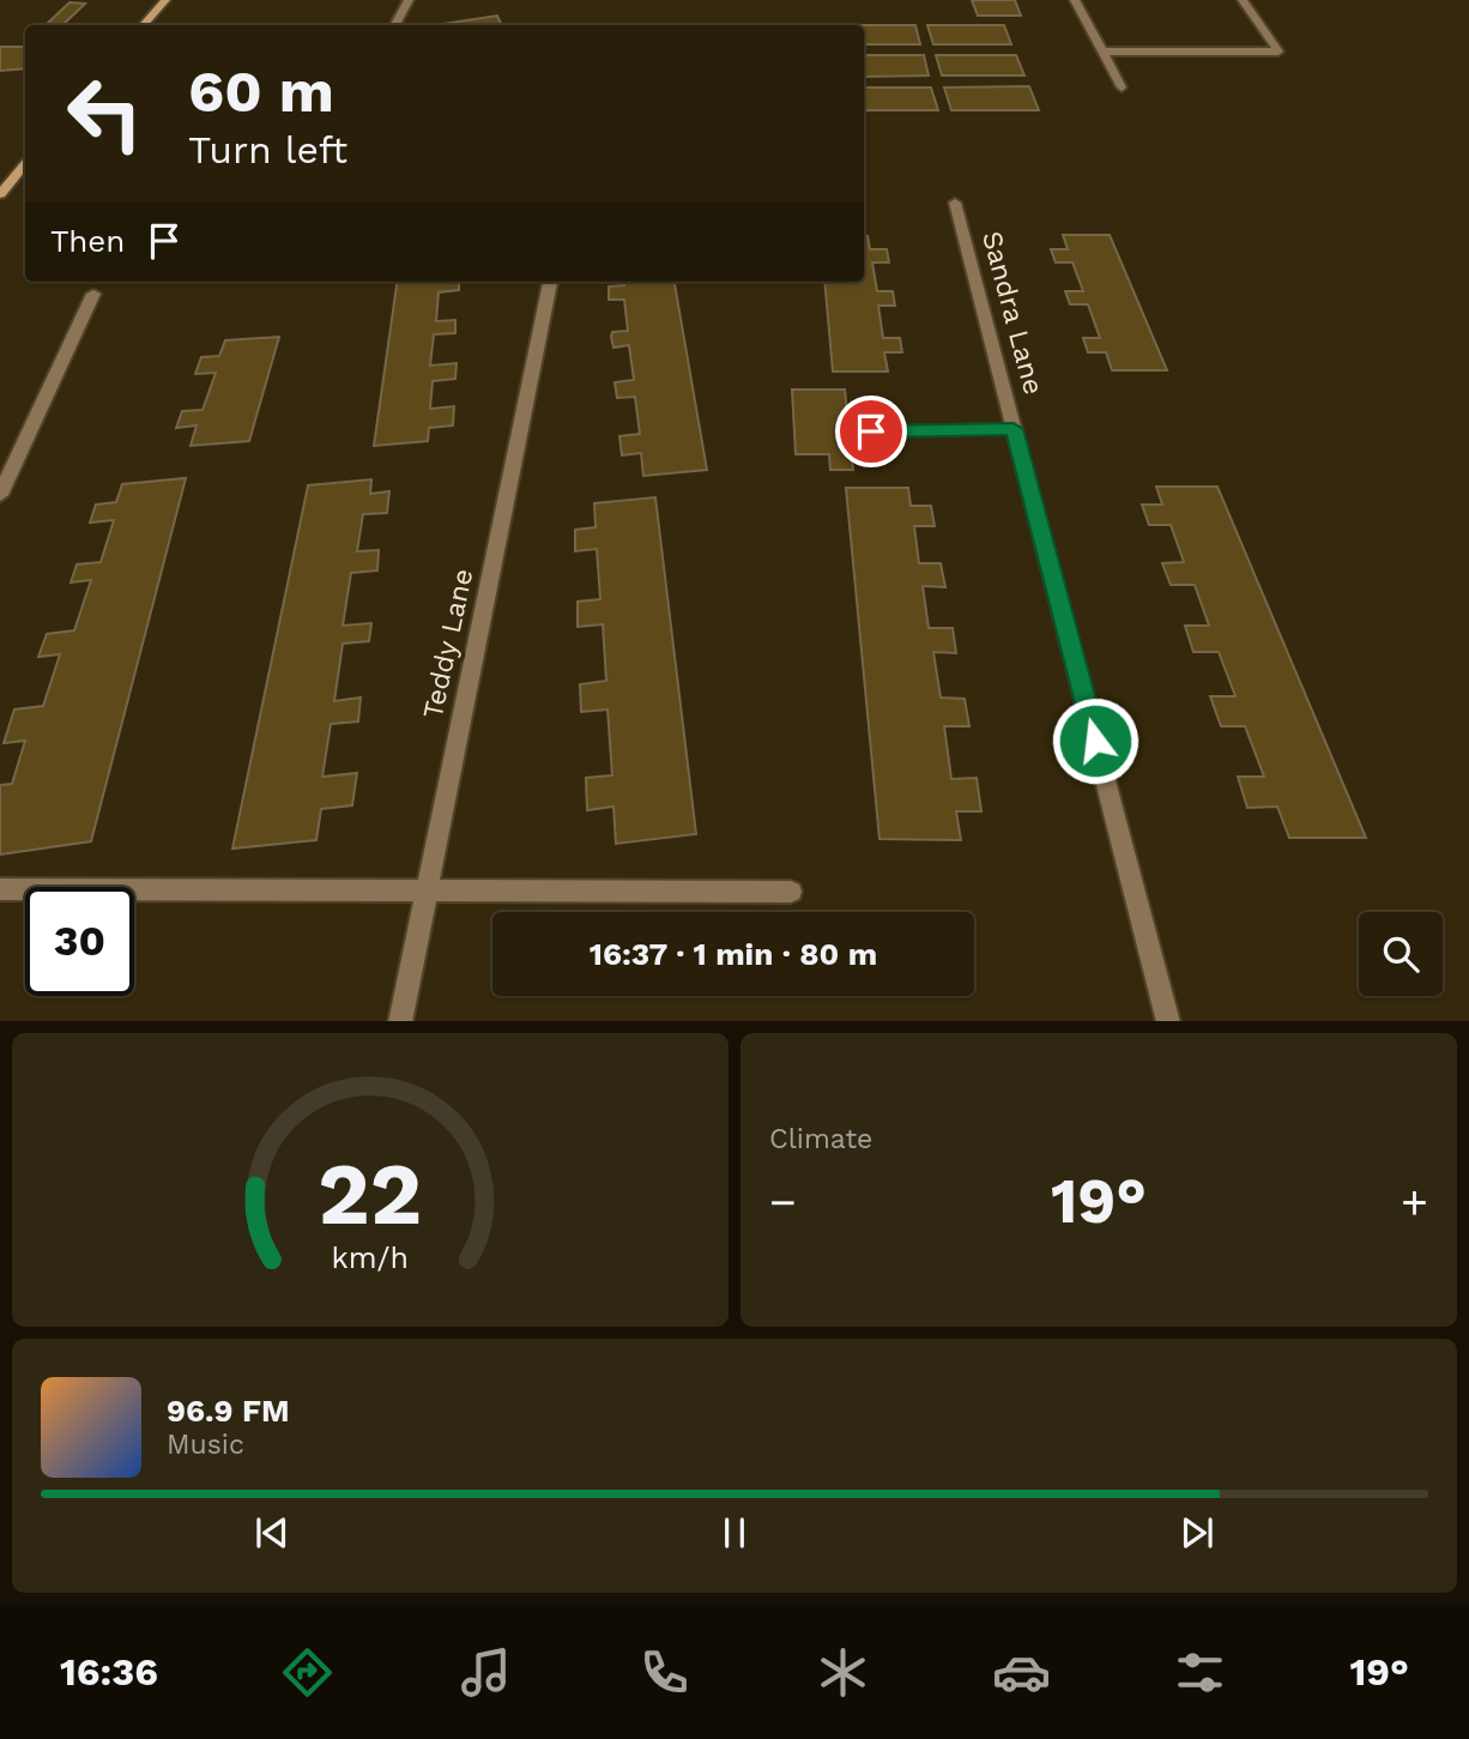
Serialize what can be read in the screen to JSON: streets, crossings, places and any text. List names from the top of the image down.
{
  "streets": {
    "street": ["Sandra Lane", "Teddy Lane"]
  },
  "page": {
    "turn": ["60 m", "Turn left"],
    "then": "Then",
    "limit": "30",
    "trip": "16:37 · 1 min · 80 m",
    "tile": "Climate",
    "heat": ["−", "19°", "+"],
    "song": ["96.9 FM", "Music"],
    "tabs": ["16:36", "19°"],
    "gauge": ["22", "km/h"]
  }
}
